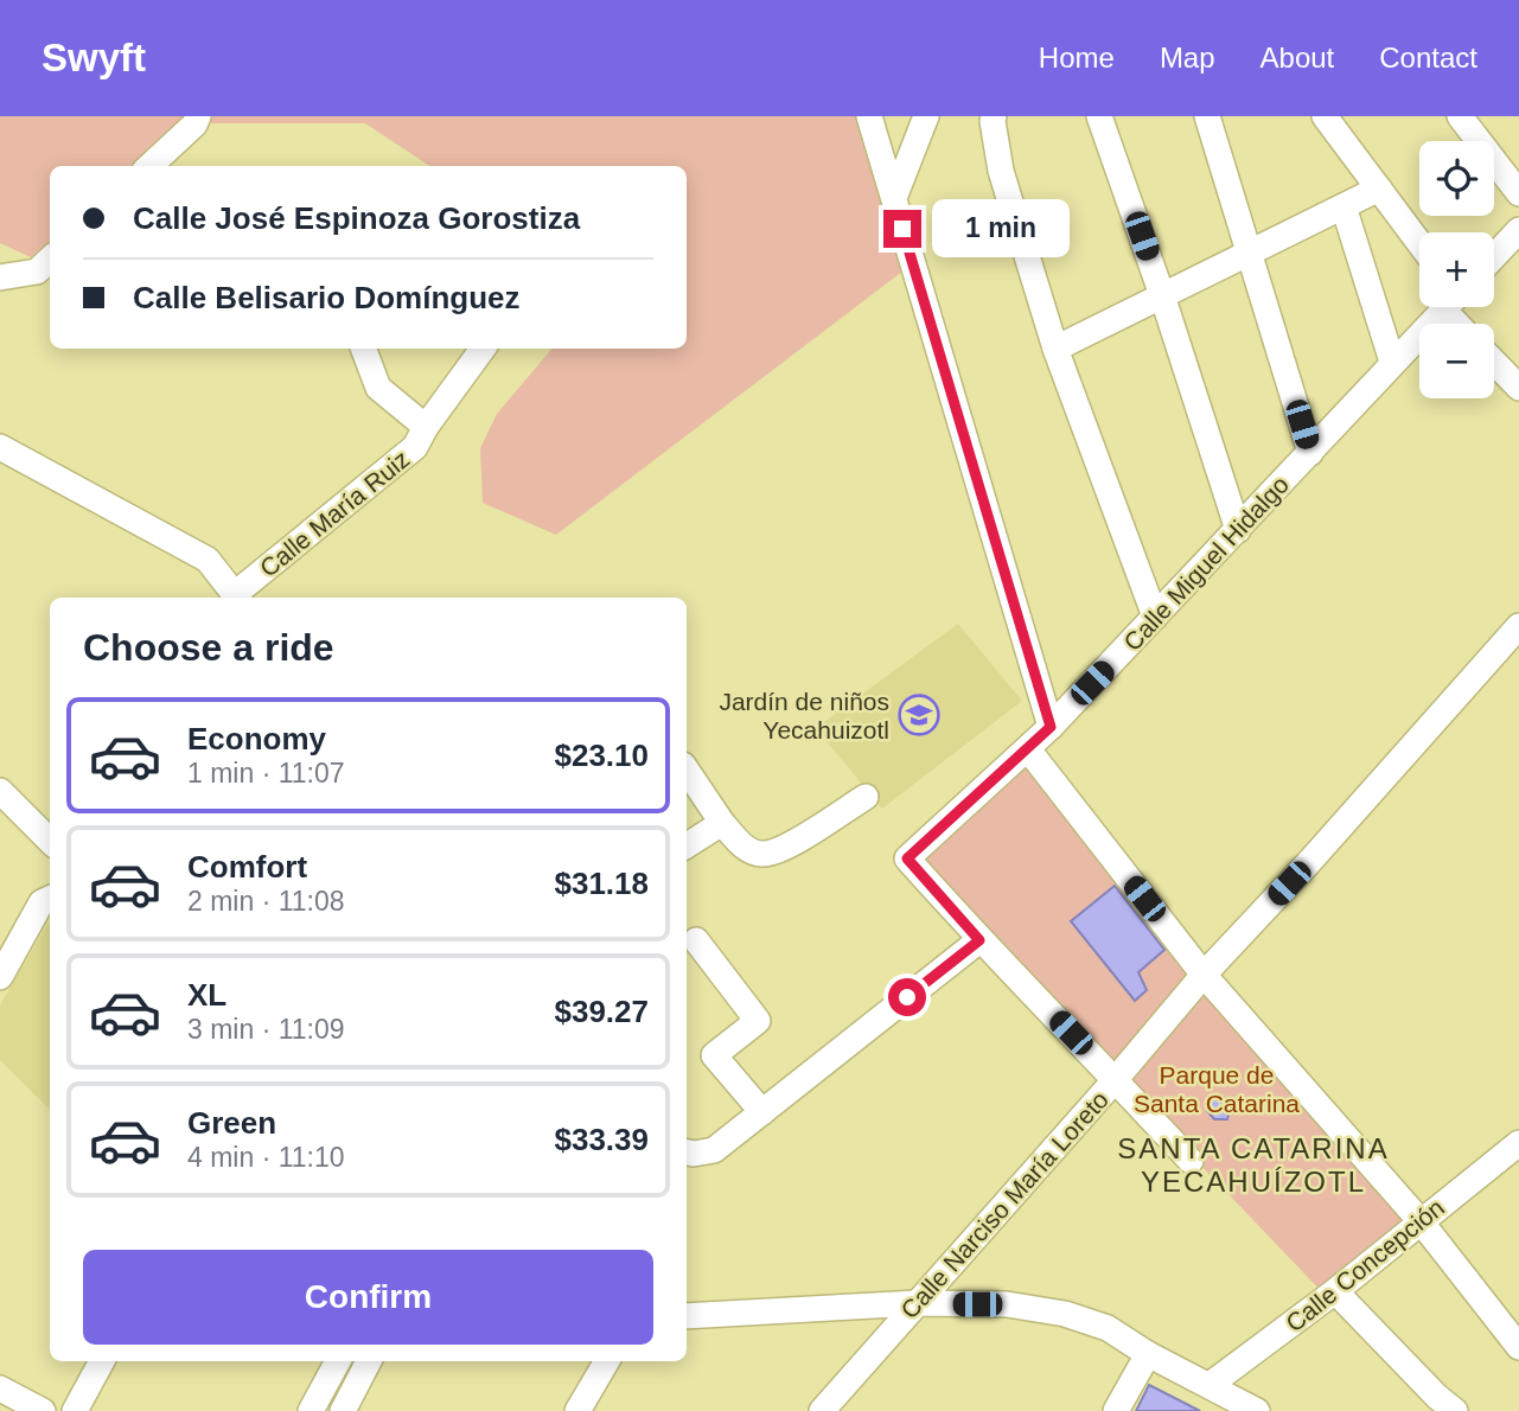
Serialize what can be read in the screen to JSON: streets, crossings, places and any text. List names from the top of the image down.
{
  "streets": {
    "street": [
      "Calle María Ruiz",
      "Calle Miguel Hidalgo",
      "Calle Narciso María Loreto",
      "Calle Concepción"
    ]
  },
  "districts": ["SANTA CATARINA YECAHUÍZOTL"],
  "parks": ["Parque de Santa Catarina"],
  "places": {
    "school or university": ["Jardín de niños Yecahuizotl"]
  },
  "page": {
    "header": "Swyft",
    "nav": [
      "Home",
      "Map",
      "About",
      "Contact"
    ],
    "map_buttons": ["+", "−"],
    "banner": ["Calle José Espinoza Gorostiza", "Calle Belisario Domínguez"],
    "bubble": "1 min",
    "heading": "Choose a ride",
    "list": [
      {
        "name": "Economy",
        "note": "1 min · 11:07",
        "value": "$23.10"
      },
      {
        "name": "Comfort",
        "note": "2 min · 11:08",
        "value": "$31.18"
      },
      {
        "name": "XL",
        "note": "3 min · 11:09",
        "value": "$39.27"
      },
      {
        "name": "Green",
        "note": "4 min · 11:10",
        "value": "$33.39"
      }
    ],
    "buttons": "Confirm"
  }
}
